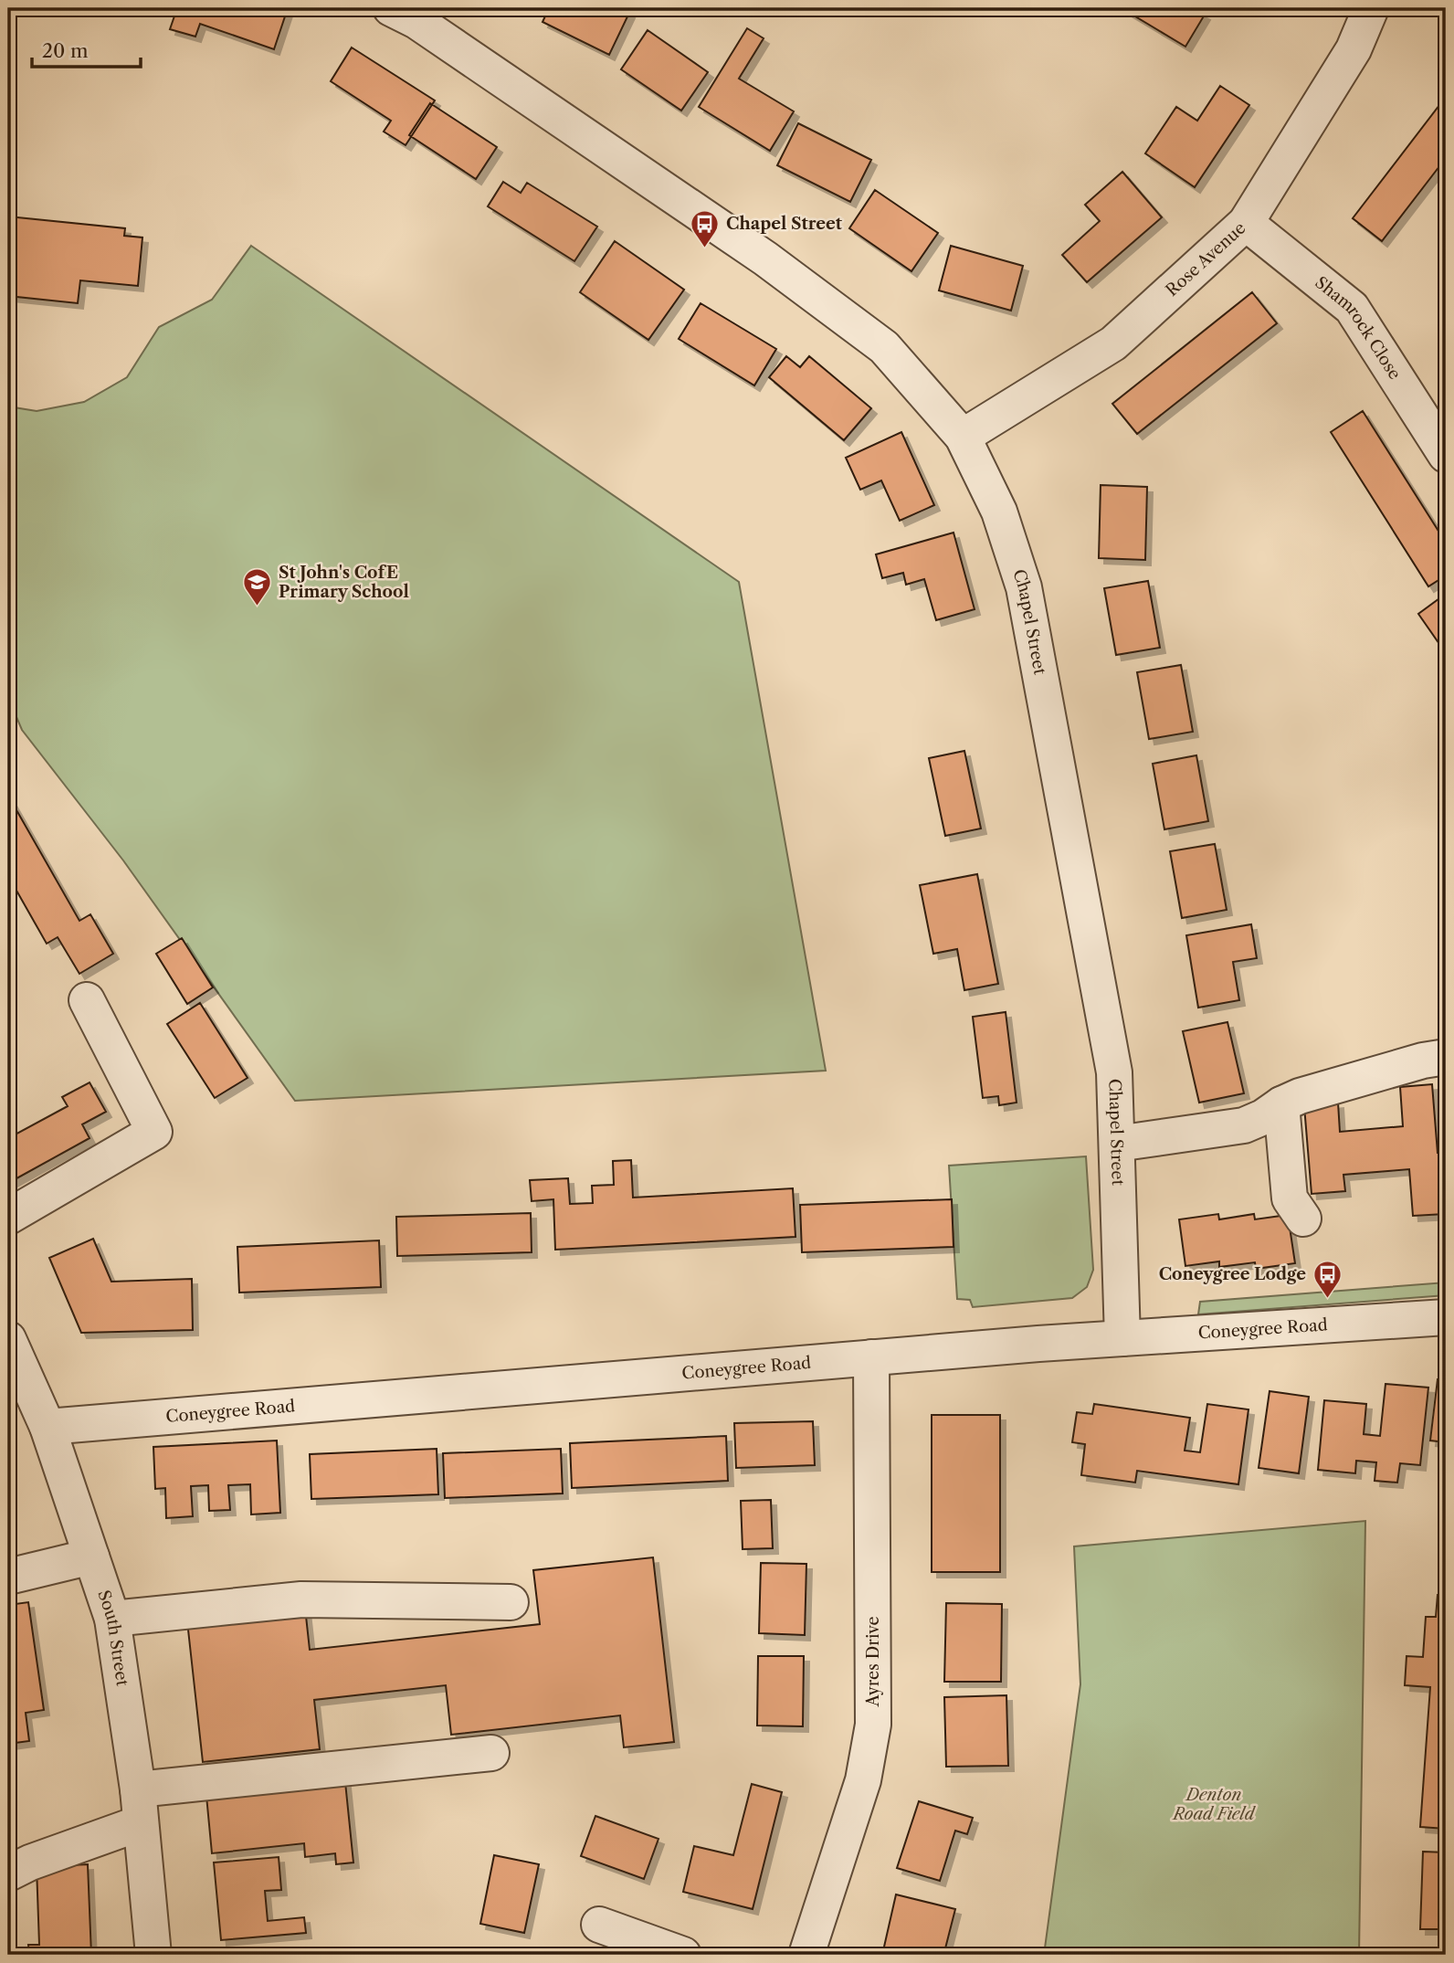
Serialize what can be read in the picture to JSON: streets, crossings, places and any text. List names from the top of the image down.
{
  "streets": {
    "street": [
      "Rose Avenue",
      "Shamrock Close",
      "Chapel Street",
      "Coneygree Road",
      "South Street",
      "Ayres Drive"
    ]
  },
  "crossings": [
    ["Rose Avenue", "Shamrock Close"],
    ["Rose Avenue", "Chapel Street"],
    ["Chapel Street", "Coneygree Road"],
    ["Coneygree Road", "South Street"],
    ["Coneygree Road", "Ayres Drive"]
  ],
  "parks": ["Denton Road Field"],
  "places": {
    "bus stop": ["Chapel Street", "Coneygree Lodge"],
    "school or university": ["St John's CofE Primary School"]
  },
  "scale_bar": "20 m"
}
